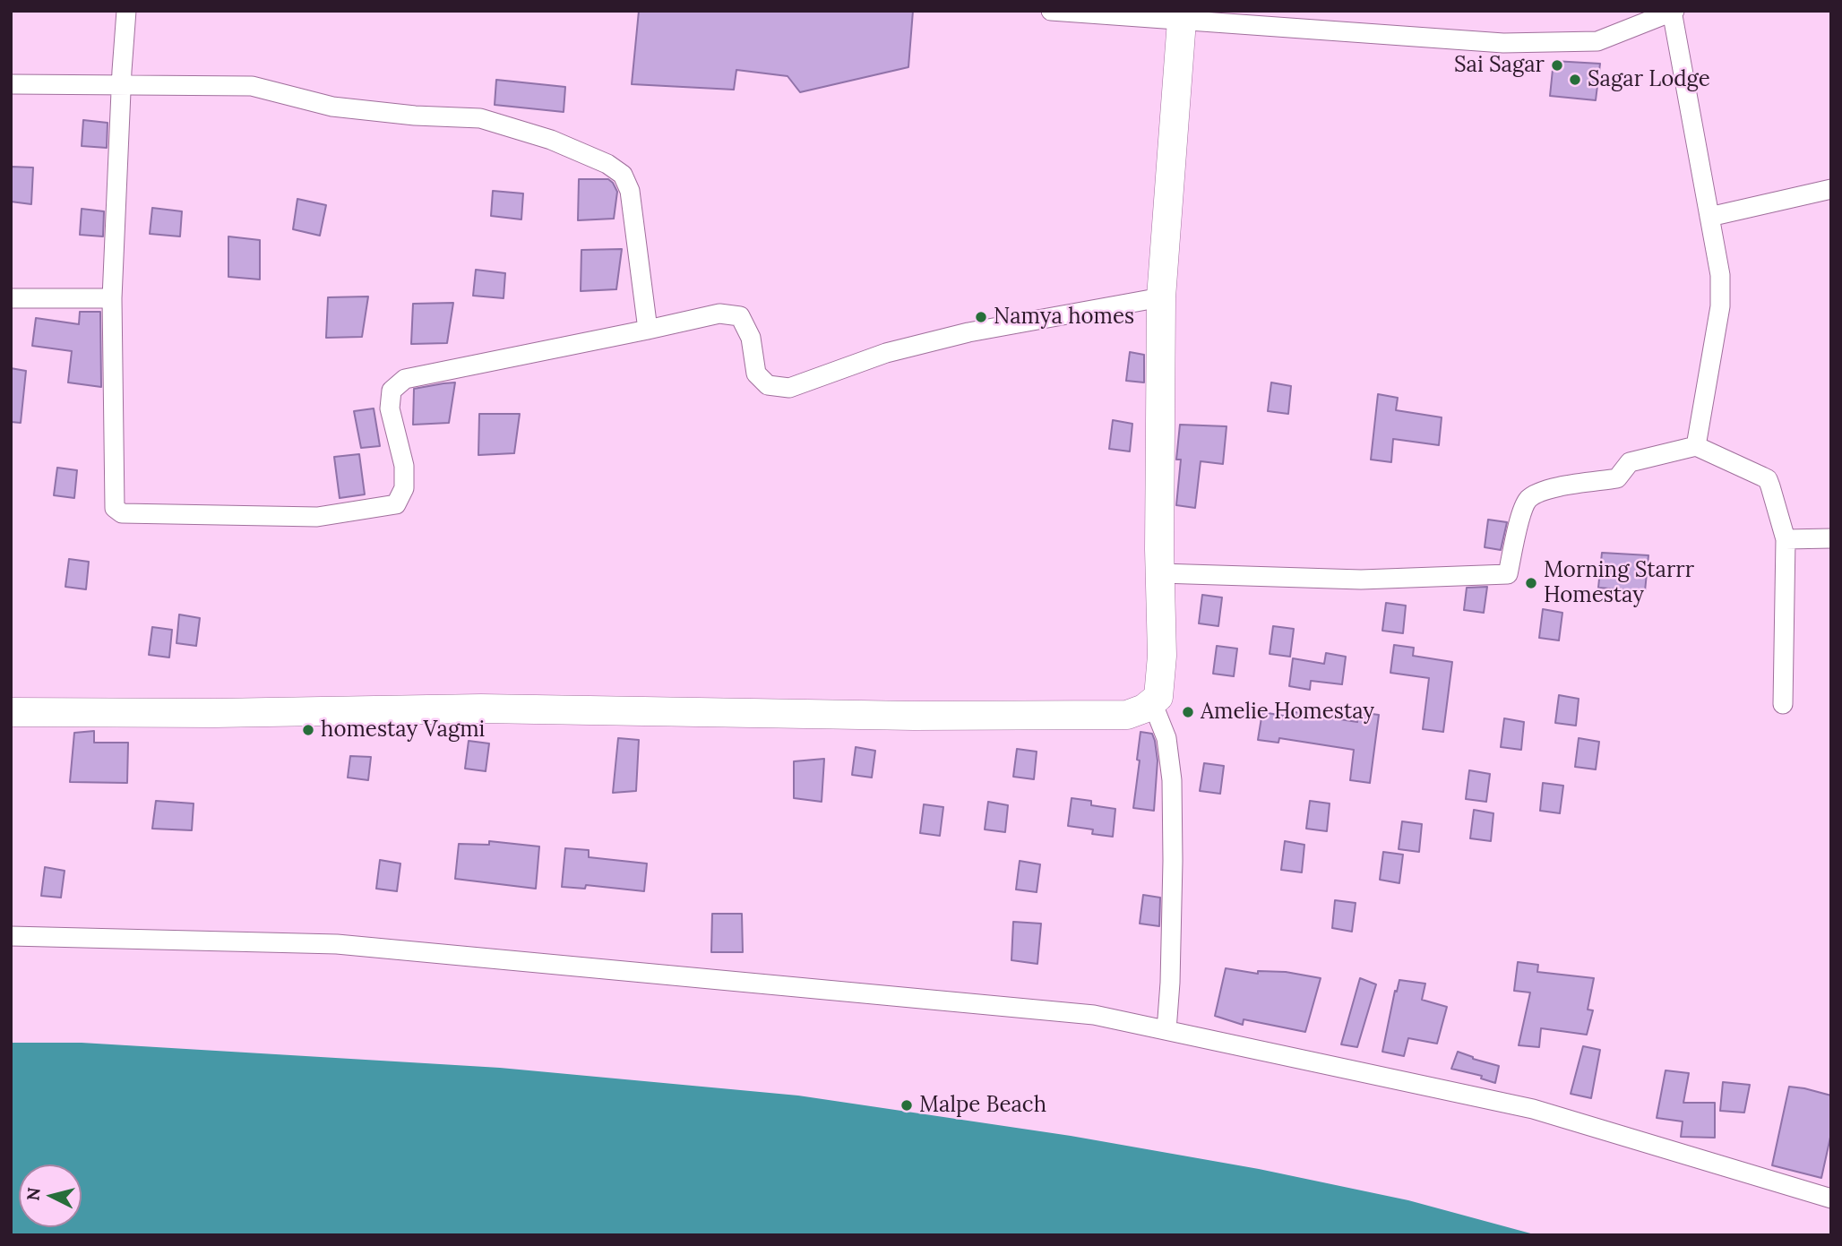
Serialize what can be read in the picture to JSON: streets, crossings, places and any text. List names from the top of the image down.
{
  "places": [
    "Sai Sagar",
    "Sagar Lodge",
    "Namya homes",
    "Morning Starrr Homestay",
    "Amelie Homestay",
    "homestay Vagmi",
    "Malpe Beach"
  ],
  "north": "left"
}
